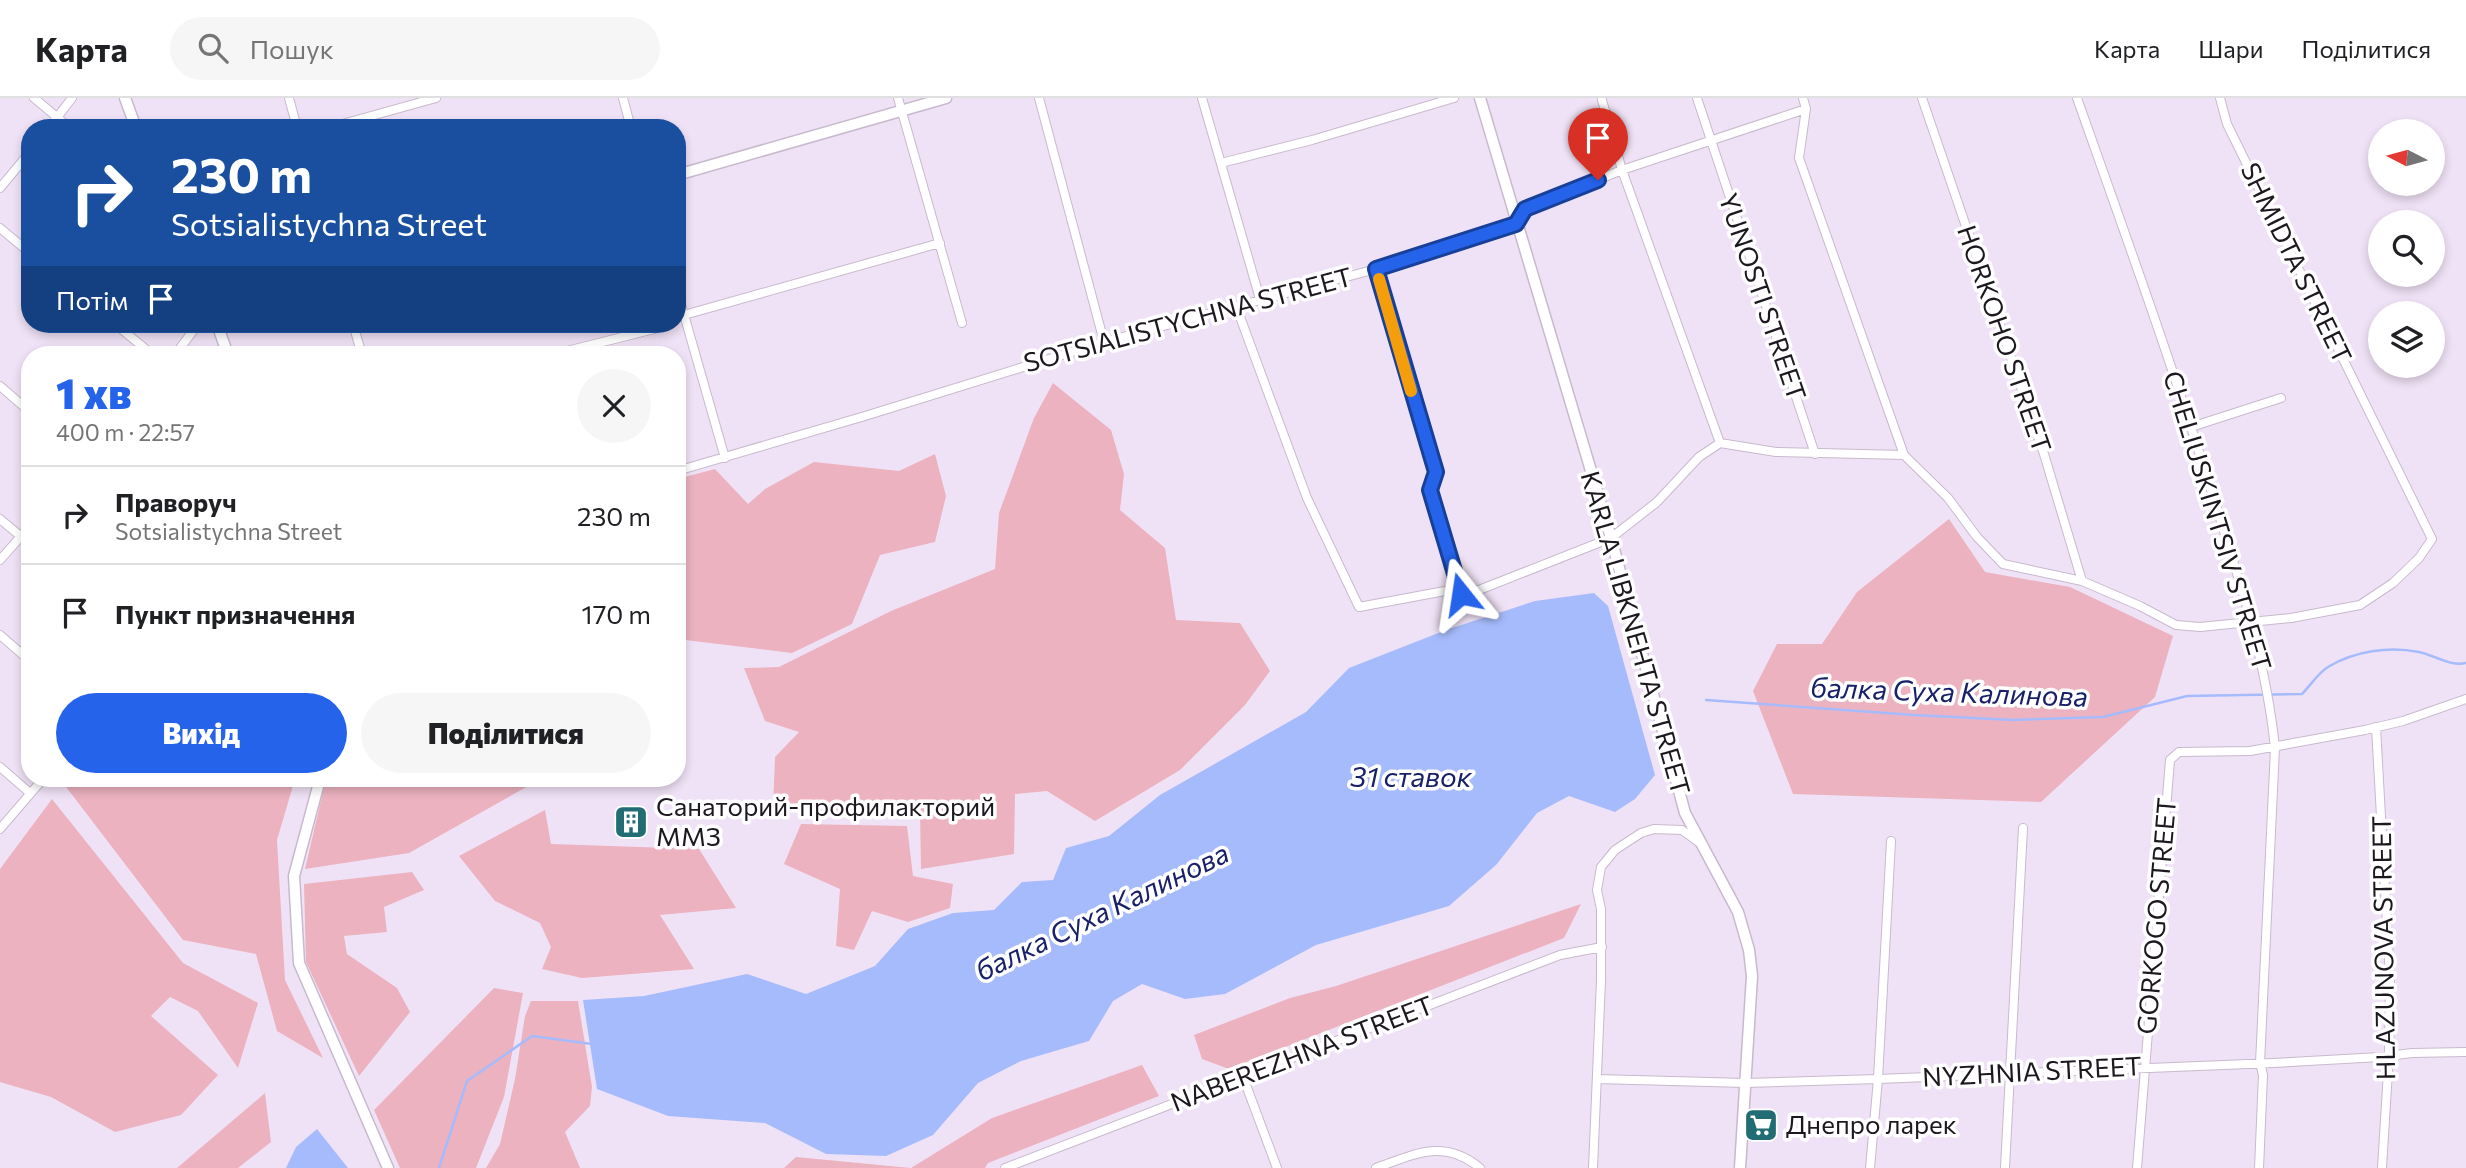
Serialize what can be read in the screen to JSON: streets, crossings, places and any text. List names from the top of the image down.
{
  "streets": {
    "street": [
      "SHMIDTA STREET",
      "YUNOSTI STREET",
      "SOTSIALISTYCHNA STREET",
      "HORKOHO STREET",
      "CHELIUSKINTSIV STREET",
      "KARLA LIBKNEHTA STREET",
      "GORKOGO STREET",
      "HLAZUNOVA STREET",
      "NABEREZHNA STREET",
      "NYZHNIA STREET"
    ]
  },
  "crossings": [
    ["SHMIDTA STREET", "CHELIUSKINTSIV STREET"],
    ["YUNOSTI STREET", "SOTSIALISTYCHNA STREET"],
    ["SOTSIALISTYCHNA STREET", "KARLA LIBKNEHTA STREET"],
    ["CHELIUSKINTSIV STREET", "GORKOGO STREET"],
    ["CHELIUSKINTSIV STREET", "NYZHNIA STREET"],
    ["KARLA LIBKNEHTA STREET", "NYZHNIA STREET"],
    ["GORKOGO STREET", "NYZHNIA STREET"],
    ["HLAZUNOVA STREET", "NYZHNIA STREET"]
  ],
  "water": ["балка Суха Калинова", "31 ставок"],
  "places": {
    "building": ["Санаторий-профилакторий ММЗ"],
    "supermarket": ["Днепро ларек"]
  },
  "north": "left",
  "page": {
    "header": "Карта",
    "search": "Пошук",
    "nav": ["Карта", "Шари", "Поділитися"],
    "turn": ["230 m", "Sotsialistychna Street"],
    "then": "Потім",
    "heading": ["1 хв", "400 m · 22:57"],
    "list": [
      {
        "name": "Праворуч",
        "note": "Sotsialistychna Street",
        "value": "230 m"
      },
      {
        "name": "Пункт призначення",
        "value": "170 m"
      }
    ],
    "buttons": ["Вихід", "Поділитися"]
  }
}
